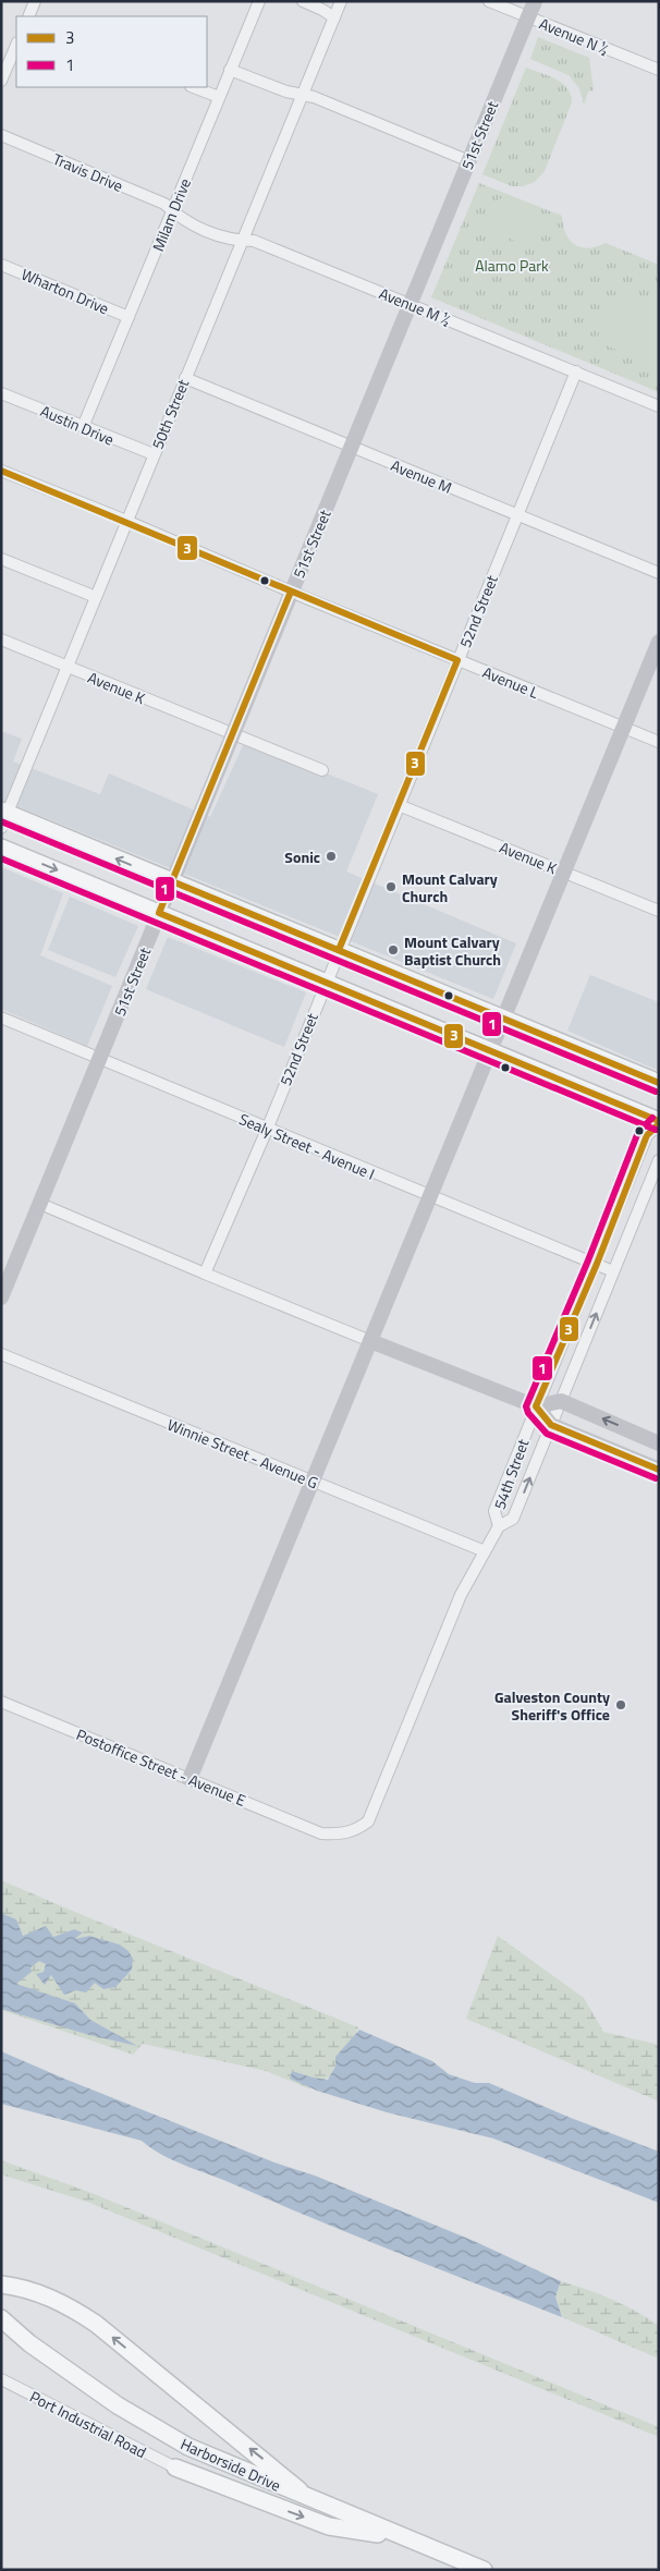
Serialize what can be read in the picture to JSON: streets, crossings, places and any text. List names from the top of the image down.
{
  "streets": {
    "main road": ["Harborside Drive"],
    "street": [
      "Avenue N ½",
      "51st Street",
      "Travis Drive",
      "Milam Drive",
      "Wharton Drive",
      "Avenue M ½",
      "50th Street",
      "Austin Drive",
      "Avenue M",
      "52nd Street",
      "Avenue L",
      "Avenue K",
      "Sealy Street - Avenue I",
      "Winnie Street - Avenue G",
      "54th Street",
      "Postoffice Street - Avenue E",
      "Port Industrial Road"
    ]
  },
  "crossings": [
    ["Avenue N ½", "51st Street"],
    ["51st Street", "Avenue M ½"],
    ["51st Street", "Avenue M"],
    ["51st Street", "Avenue L"],
    ["51st Street", "Avenue K"],
    ["51st Street", "Sealy Street - Avenue I"],
    ["Travis Drive", "Milam Drive"],
    ["Travis Drive", "Avenue M ½"],
    ["Milam Drive", "Wharton Drive"],
    ["Milam Drive", "Avenue M ½"],
    ["Milam Drive", "Austin Drive"],
    ["Avenue M ½", "50th Street"],
    ["Avenue M ½", "52nd Street"],
    ["50th Street", "Austin Drive"],
    ["50th Street", "Avenue M"],
    ["50th Street", "Avenue L"],
    ["50th Street", "Avenue K"],
    ["Avenue M", "52nd Street"],
    ["52nd Street", "Avenue L"],
    ["52nd Street", "Avenue K"],
    ["52nd Street", "Sealy Street - Avenue I"],
    ["Sealy Street - Avenue I", "54th Street"],
    ["Winnie Street - Avenue G", "54th Street"],
    ["54th Street", "Postoffice Street - Avenue E"]
  ],
  "parks": ["Alamo Park"],
  "places": [
    "Sonic",
    "Mount Calvary Church",
    "Mount Calvary Baptist Church",
    "Galveston County Sheriff's Office"
  ],
  "lines": ["transit line 3", "transit line 1"],
  "legend": ["3", "1"]
}
